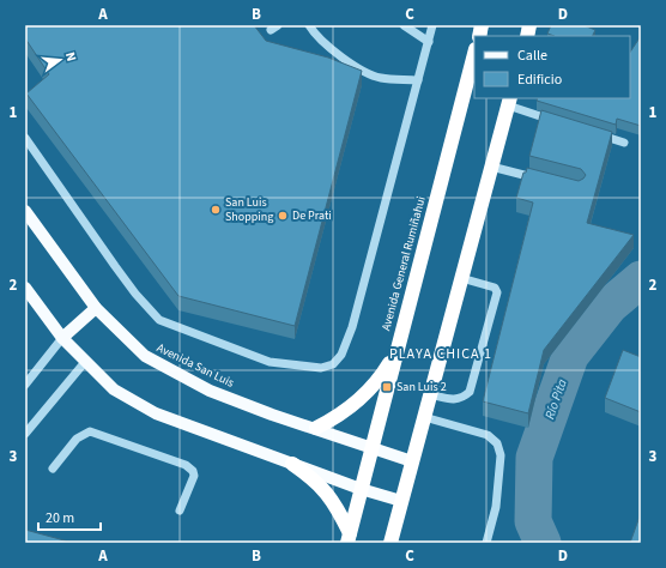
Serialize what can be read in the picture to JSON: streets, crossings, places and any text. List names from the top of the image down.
{
  "streets": {
    "highway": ["Avenida General Rumiñahui"],
    "main road": ["Avenida San Luis"]
  },
  "crossings": [
    ["Avenida General Rumiñahui", "Avenida San Luis"]
  ],
  "districts": ["PLAYA CHICA 1"],
  "water": ["Río Pita"],
  "places": {
    "other": ["San Luis Shopping", "De Prati"],
    "transit": ["San Luis 2"]
  },
  "legend": ["Calle", "Edificio"],
  "scale_bar": "20 m",
  "north": "right",
  "grid": {
    "columns": [
      "A",
      "B",
      "C",
      "D"
    ],
    "rows": ["1", "2", "3"]
  }
}
